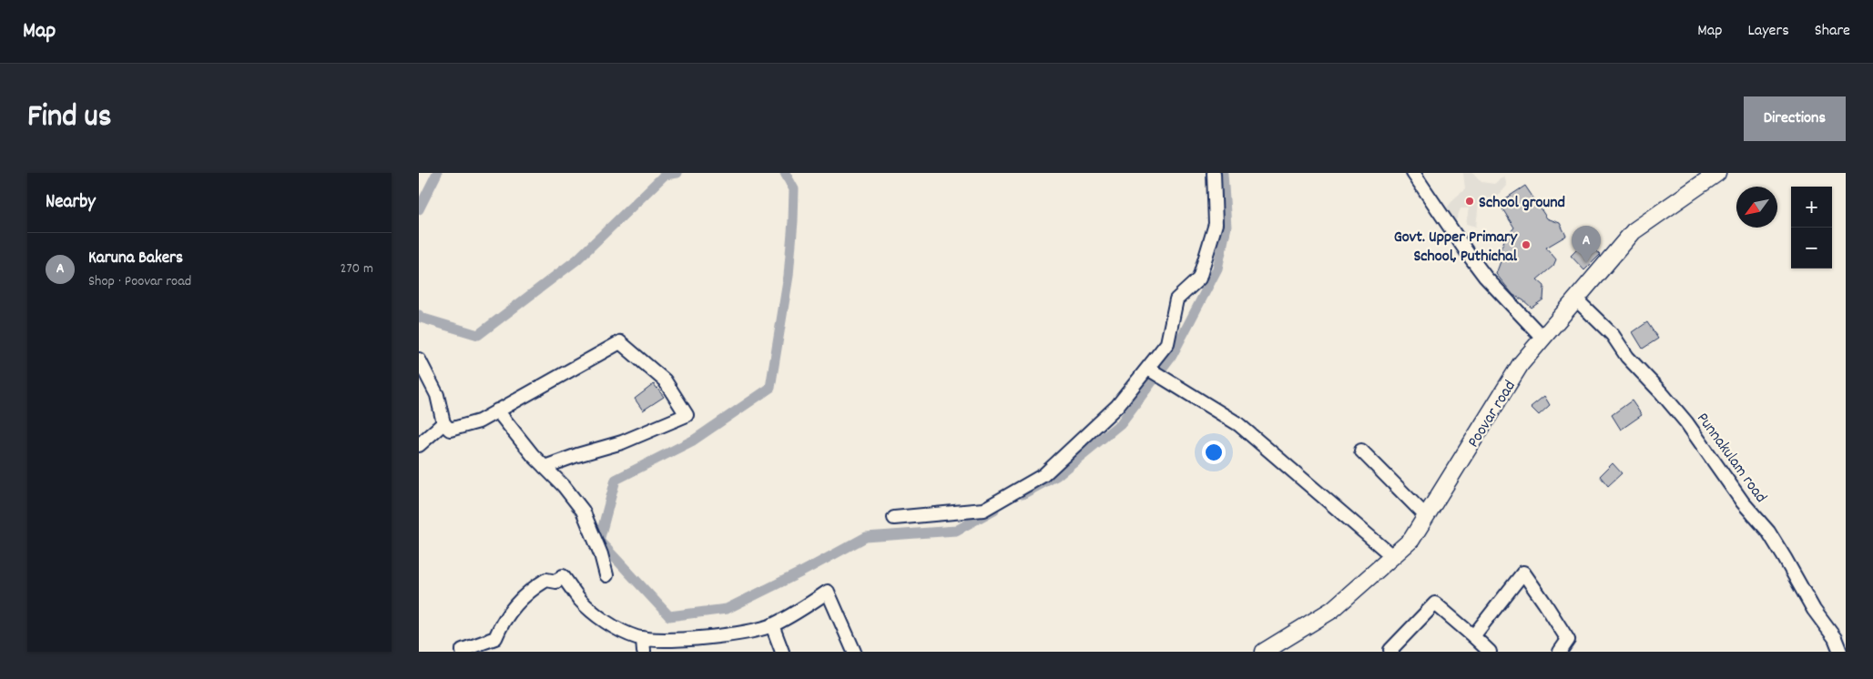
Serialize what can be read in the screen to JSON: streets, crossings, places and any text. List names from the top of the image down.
{
  "streets": {
    "main road": ["Poovar road"],
    "street": ["Punnakulam road"]
  },
  "crossings": [
    ["Poovar road", "Punnakulam road"]
  ],
  "places": ["School ground", "Govt. Upper Primary School, Puthichal"],
  "north": "bottom left",
  "page": {
    "header": "Map",
    "nav": ["Map", "Layers", "Share"],
    "title": "Find us",
    "buttons": "Directions",
    "heading": "Nearby",
    "map_buttons": ["+", "−"],
    "pins": "A",
    "list": [
      {
        "mark": "A",
        "name": "Karuna Bakers",
        "note": "Shop · Poovar road",
        "value": "270 m"
      }
    ]
  }
}
